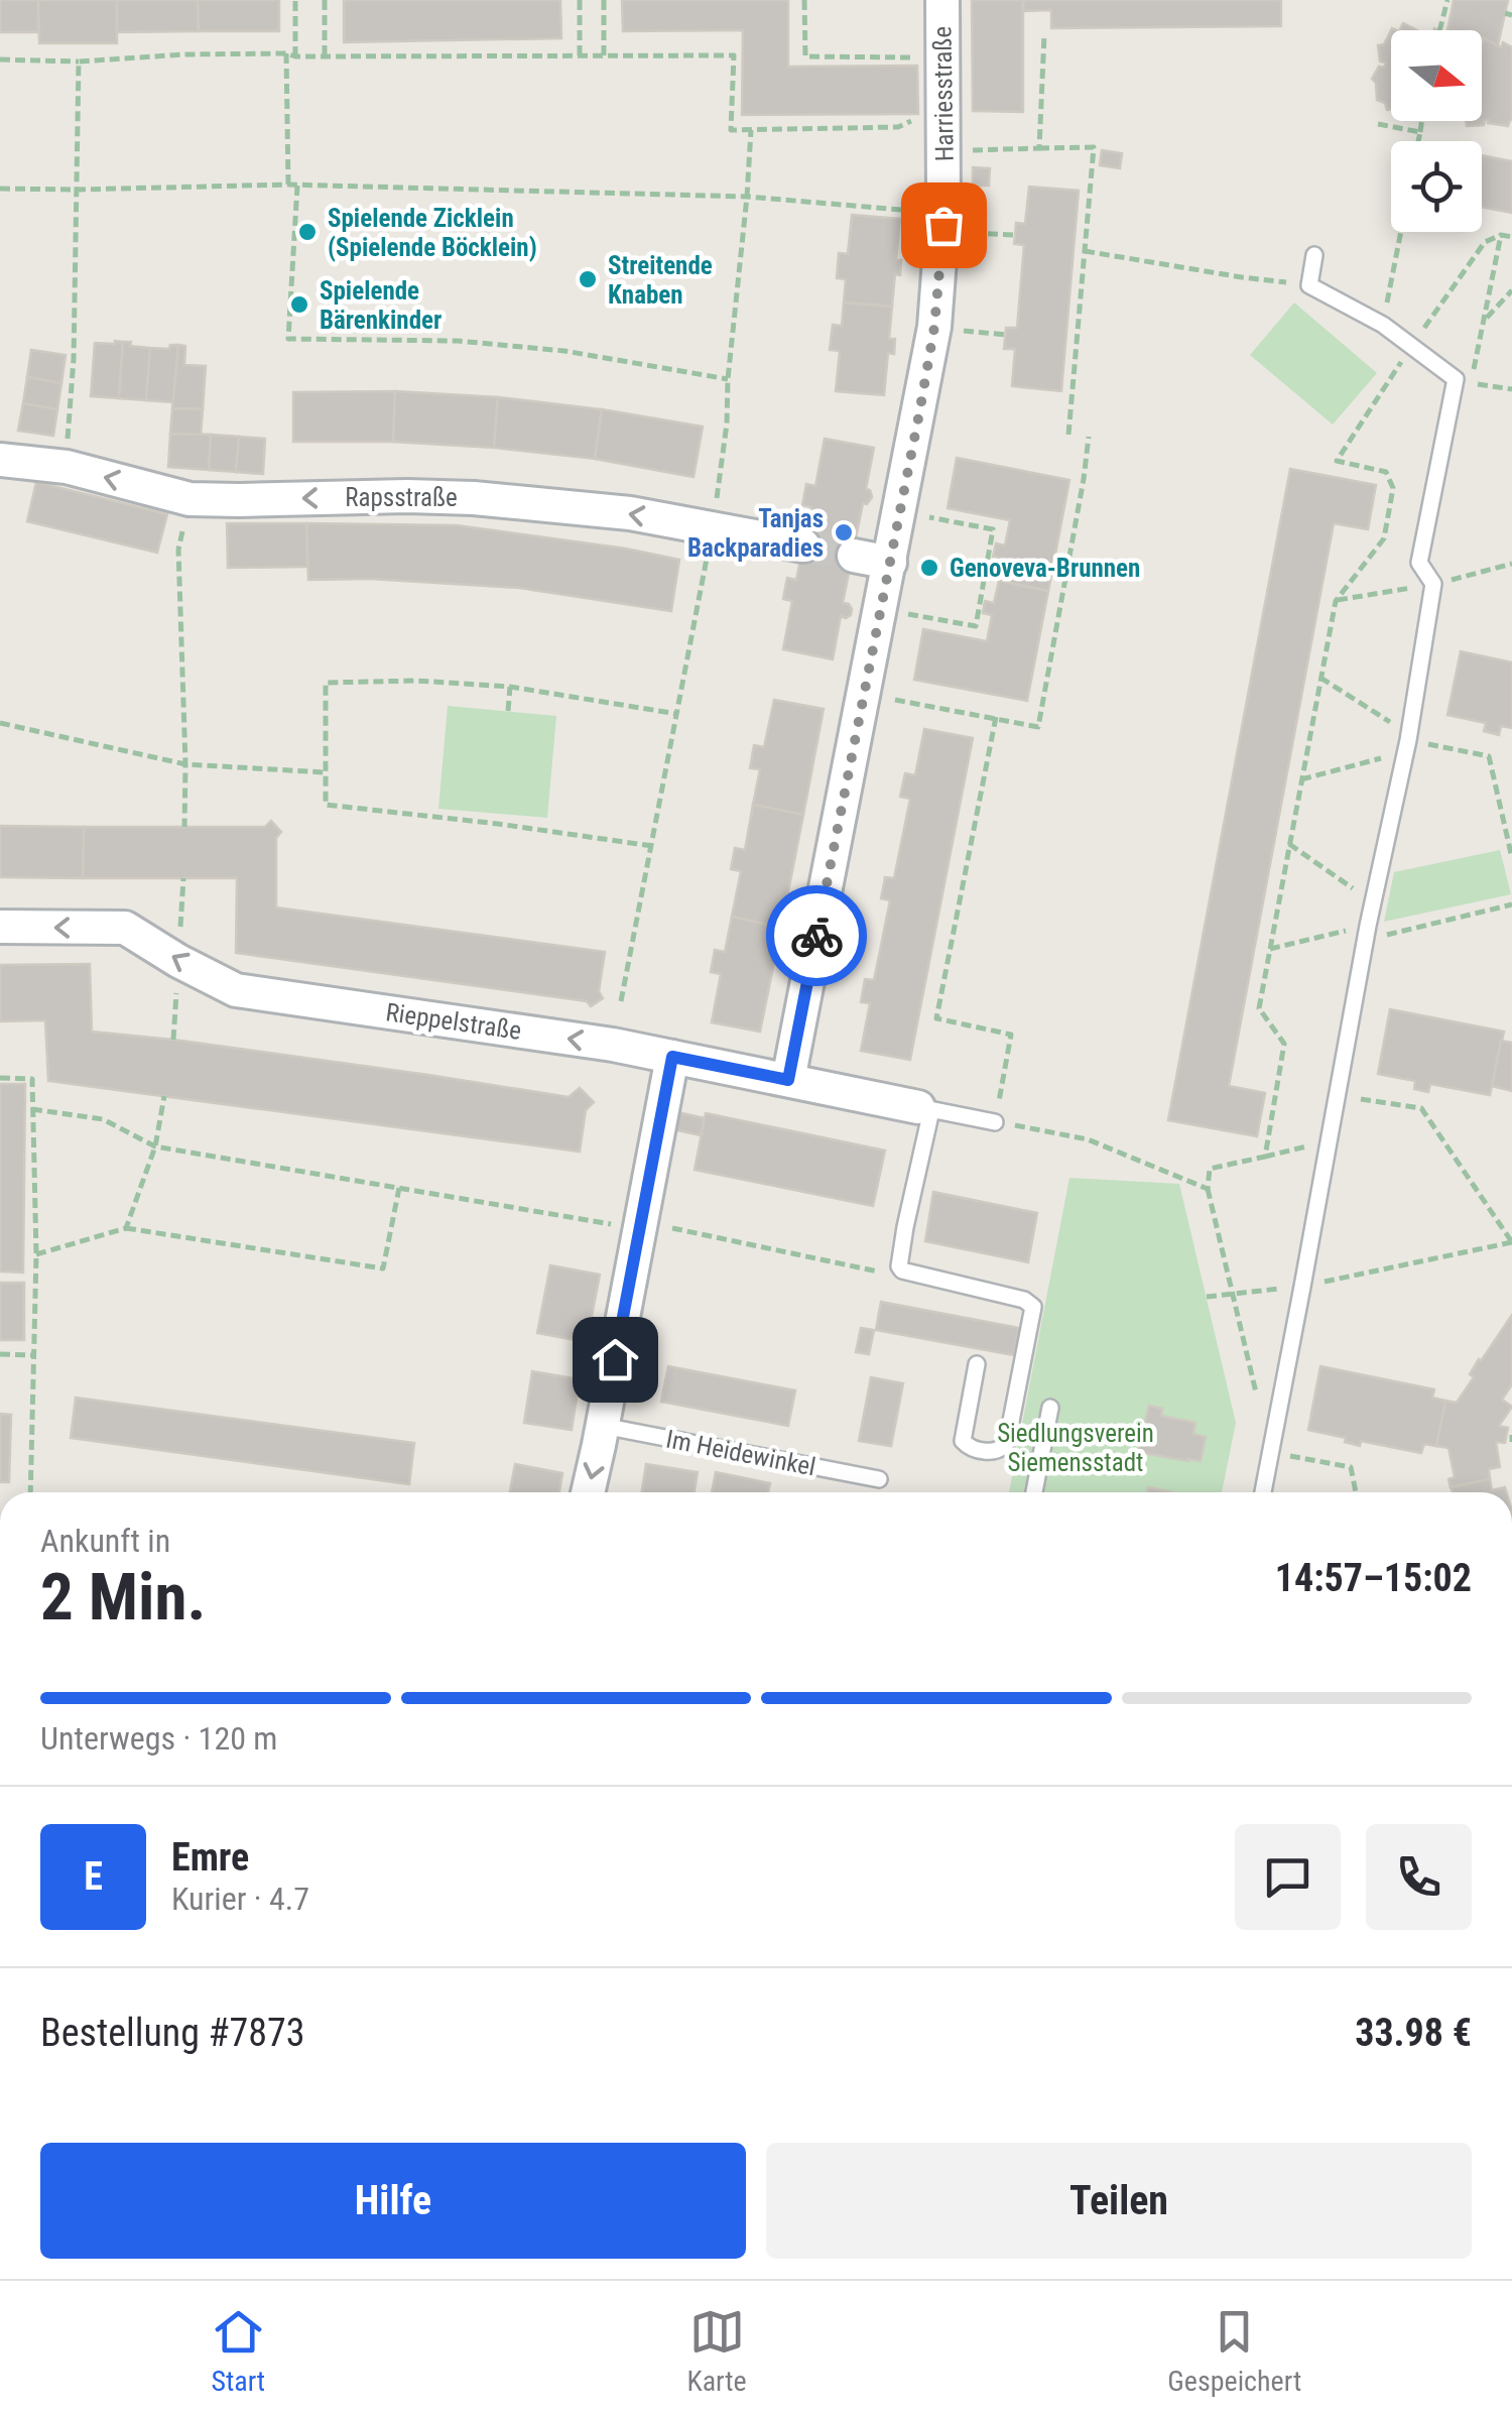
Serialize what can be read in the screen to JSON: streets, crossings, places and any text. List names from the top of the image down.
{
  "streets": {
    "street": ["Harriesstraße", "Rapsstraße", "Rieppelstraße"],
    "lane": ["Im Heidewinkel"]
  },
  "crossings": [
    ["Harriesstraße", "Rieppelstraße"]
  ],
  "one_way": ["Rapsstraße", "Rieppelstraße"],
  "parks": ["Siedlungsverein Siemensstadt"],
  "places": [
    "Spielende Zicklein (Spielende Böcklein)",
    "Streitende Knaben",
    "Spielende Bärenkinder",
    "Tanjas Backparadies",
    "Genoveva-Brunnen"
  ],
  "north": "right",
  "page": {
    "heading": ["2 Min.", "Ankunft in", "14:57–15:02"],
    "panel": [
      "Emre",
      "Kurier · 4.7",
      "Bestellung #7873",
      "33.98 €"
    ],
    "bar": "Unterwegs · 120 m",
    "round": "E",
    "buttons": ["Hilfe", "Teilen"],
    "tabs": ["Start", "Karte", "Gespeichert"]
  }
}
